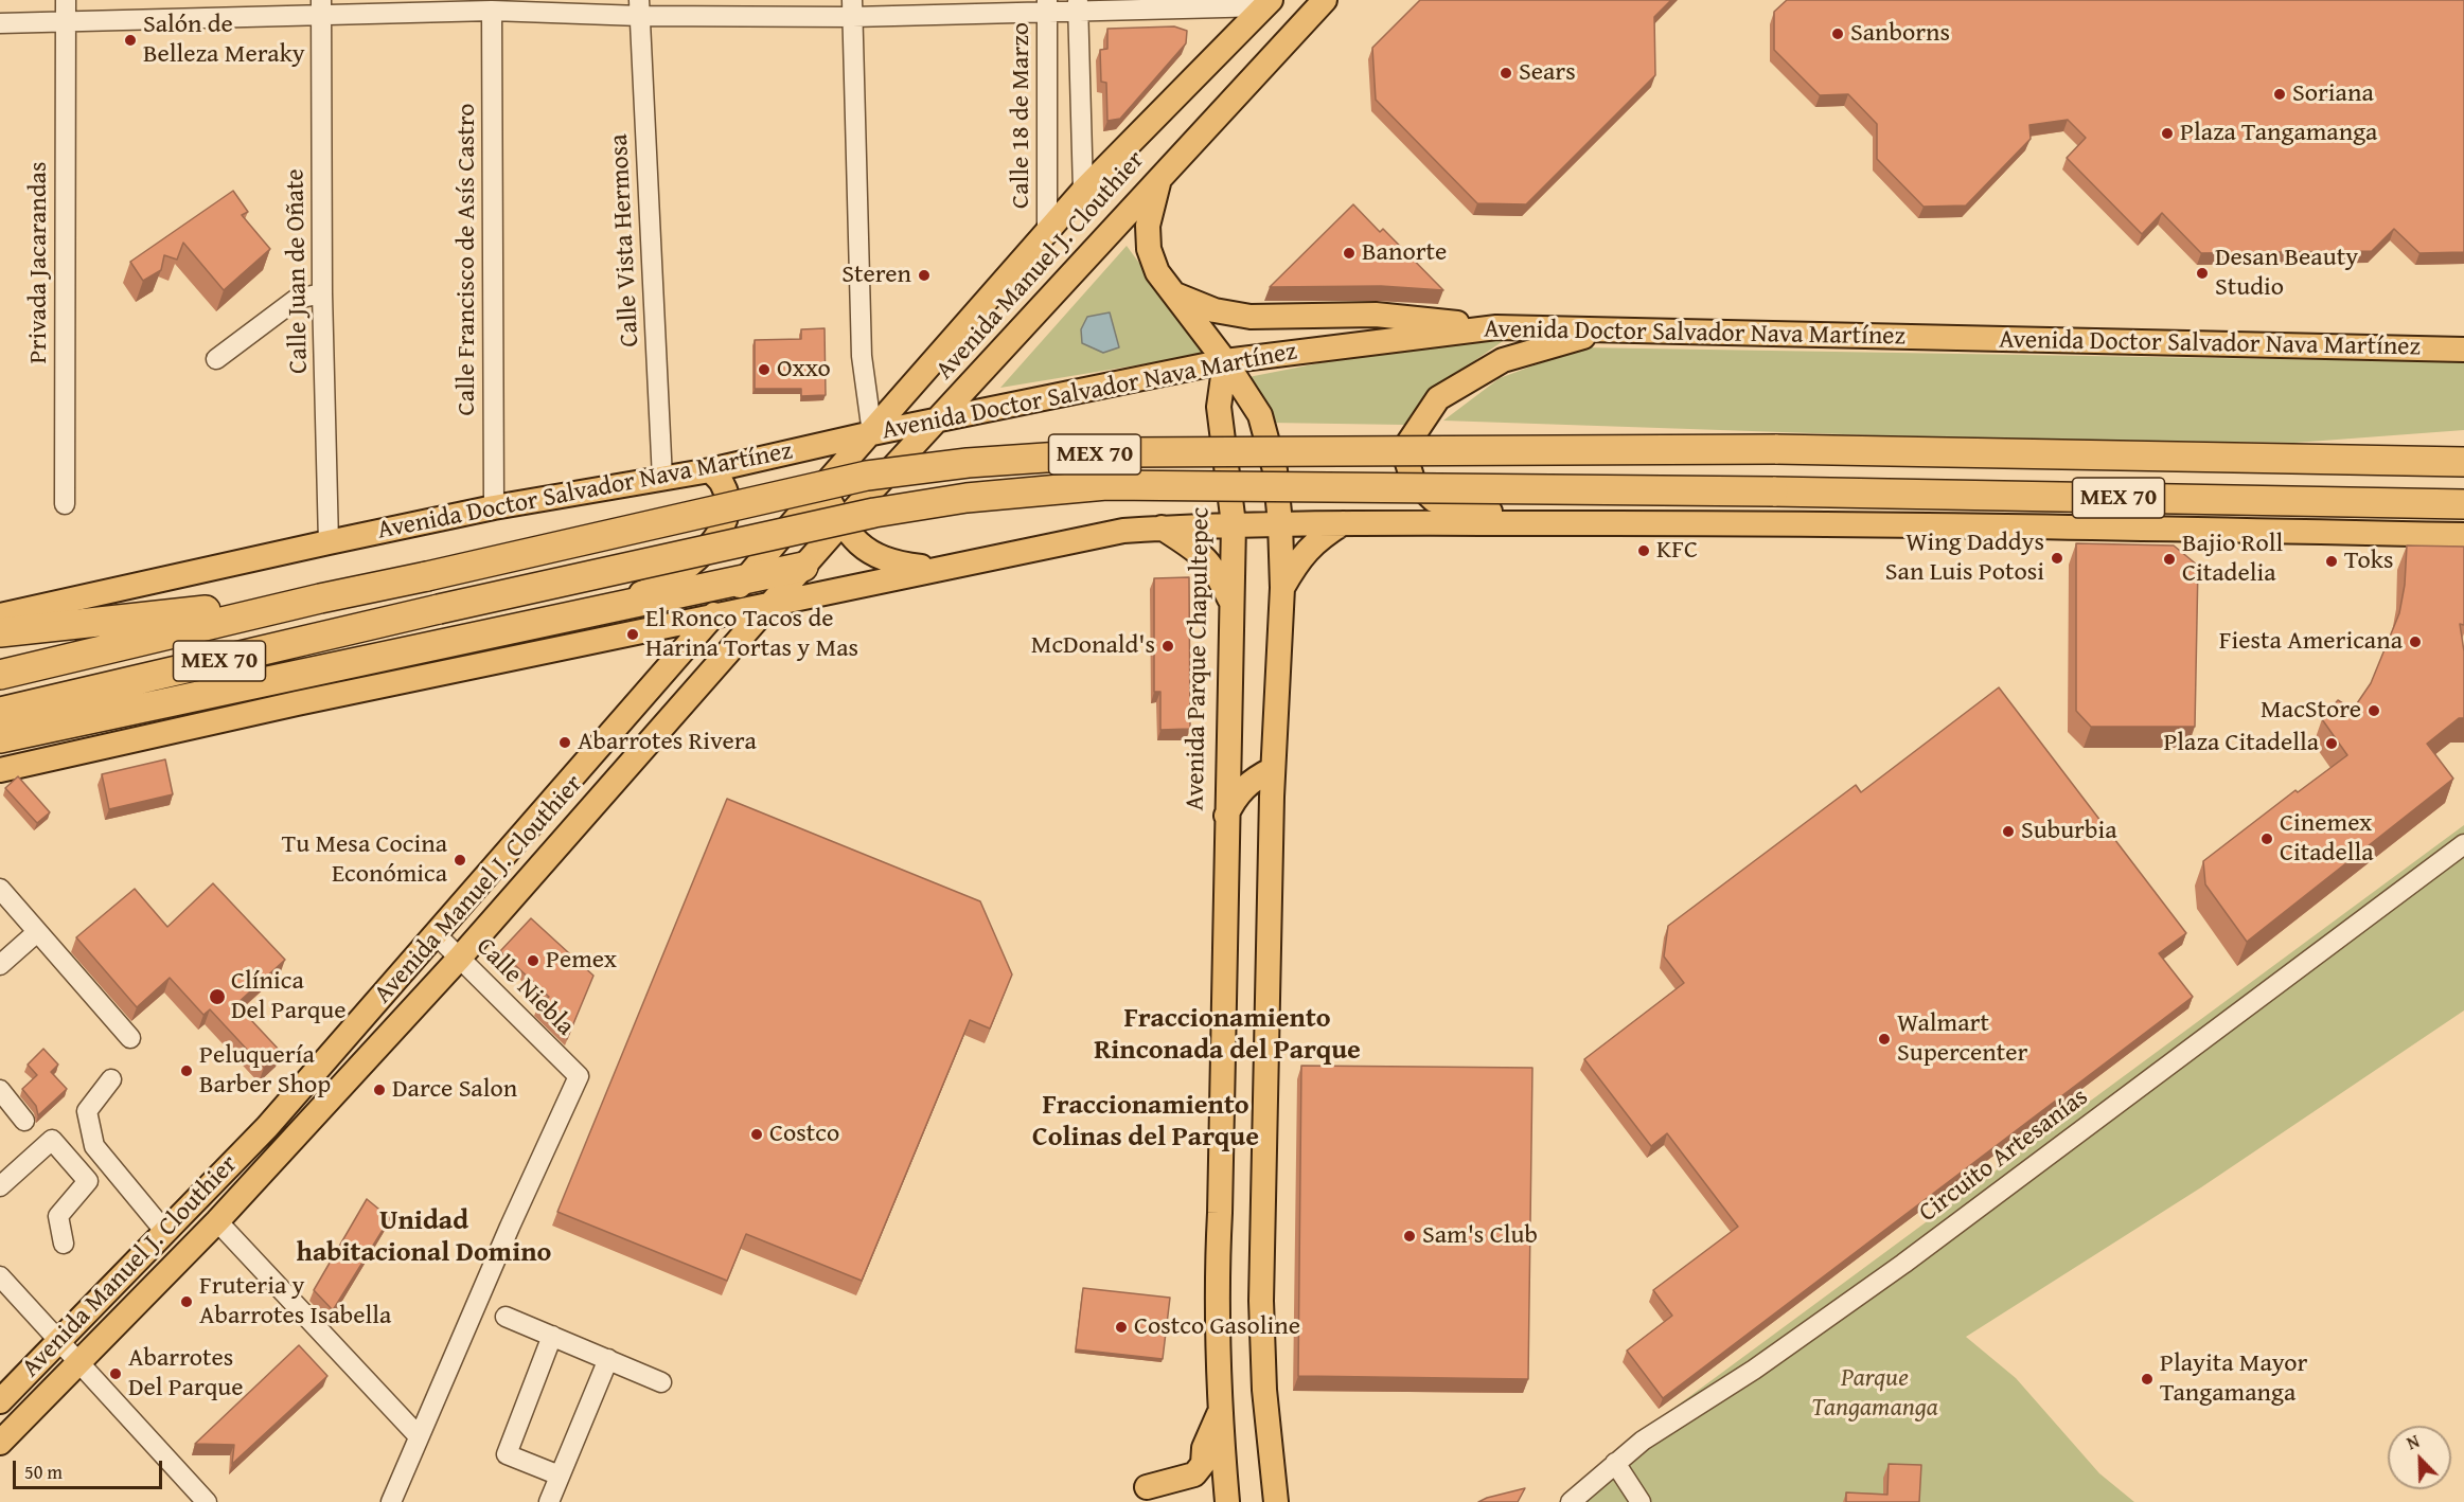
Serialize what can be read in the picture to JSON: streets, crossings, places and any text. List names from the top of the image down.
{
  "streets": {
    "highway": ["Avenida Doctor Salvador Nava Martínez", "MEX 70"],
    "main road": ["Avenida Manuel J. Clouthier", "Avenida Parque Chapultepec"],
    "street": [
      "Calle 18 de Marzo",
      "Calle Vista Hermosa",
      "Calle Francisco de Asís Castro",
      "Privada Jacarandas",
      "Calle Juan de Oñate",
      "Calle Niebla",
      "Circuito Artesanías"
    ]
  },
  "crossings": [
    ["Calle 18 de Marzo", "Avenida Manuel J. Clouthier"],
    ["Calle Vista Hermosa", "Avenida Doctor Salvador Nava Martínez"],
    ["Calle Francisco de Asís Castro", "Avenida Doctor Salvador Nava Martínez"],
    ["Avenida Manuel J. Clouthier", "Avenida Doctor Salvador Nava Martínez"],
    ["Avenida Manuel J. Clouthier", "Calle Niebla"],
    ["Calle Juan de Oñate", "Avenida Doctor Salvador Nava Martínez"],
    ["Avenida Doctor Salvador Nava Martínez", "Avenida Parque Chapultepec"]
  ],
  "districts": ["Fraccionamiento Rinconada del Parque", "Fraccionamiento Colinas del Parque", "Unidad habitacional Domino"],
  "parks": ["Parque Tangamanga"],
  "places": [
    "Sanborns",
    "Salón de Belleza Meraky",
    "Sears",
    "Soriana",
    "Plaza Tangamanga",
    "Banorte",
    "Desan Beauty Studio",
    "Steren",
    "Oxxo",
    "KFC",
    "Wing Daddys San Luis Potosi",
    "Bajio Roll Citadelia",
    "Toks",
    "El Ronco Tacos de Harina Tortas y Mas",
    "Fiesta Americana",
    "McDonald's",
    "MacStore",
    "Abarrotes Rivera",
    "Plaza Citadella",
    "Suburbia",
    "Cinemex Citadella",
    "Tu Mesa Cocina Económica",
    "Pemex",
    "Clínica Del Parque",
    "Walmart Supercenter",
    "Peluquería Barber Shop",
    "Darce Salon",
    "Costco",
    "Sam's Club",
    "Fruteria y Abarrotes Isabella",
    "Costco Gasoline",
    "Abarrotes Del Parque",
    "Playita Mayor Tangamanga"
  ],
  "scale_bar": "50 m",
  "north": "top left"
}
